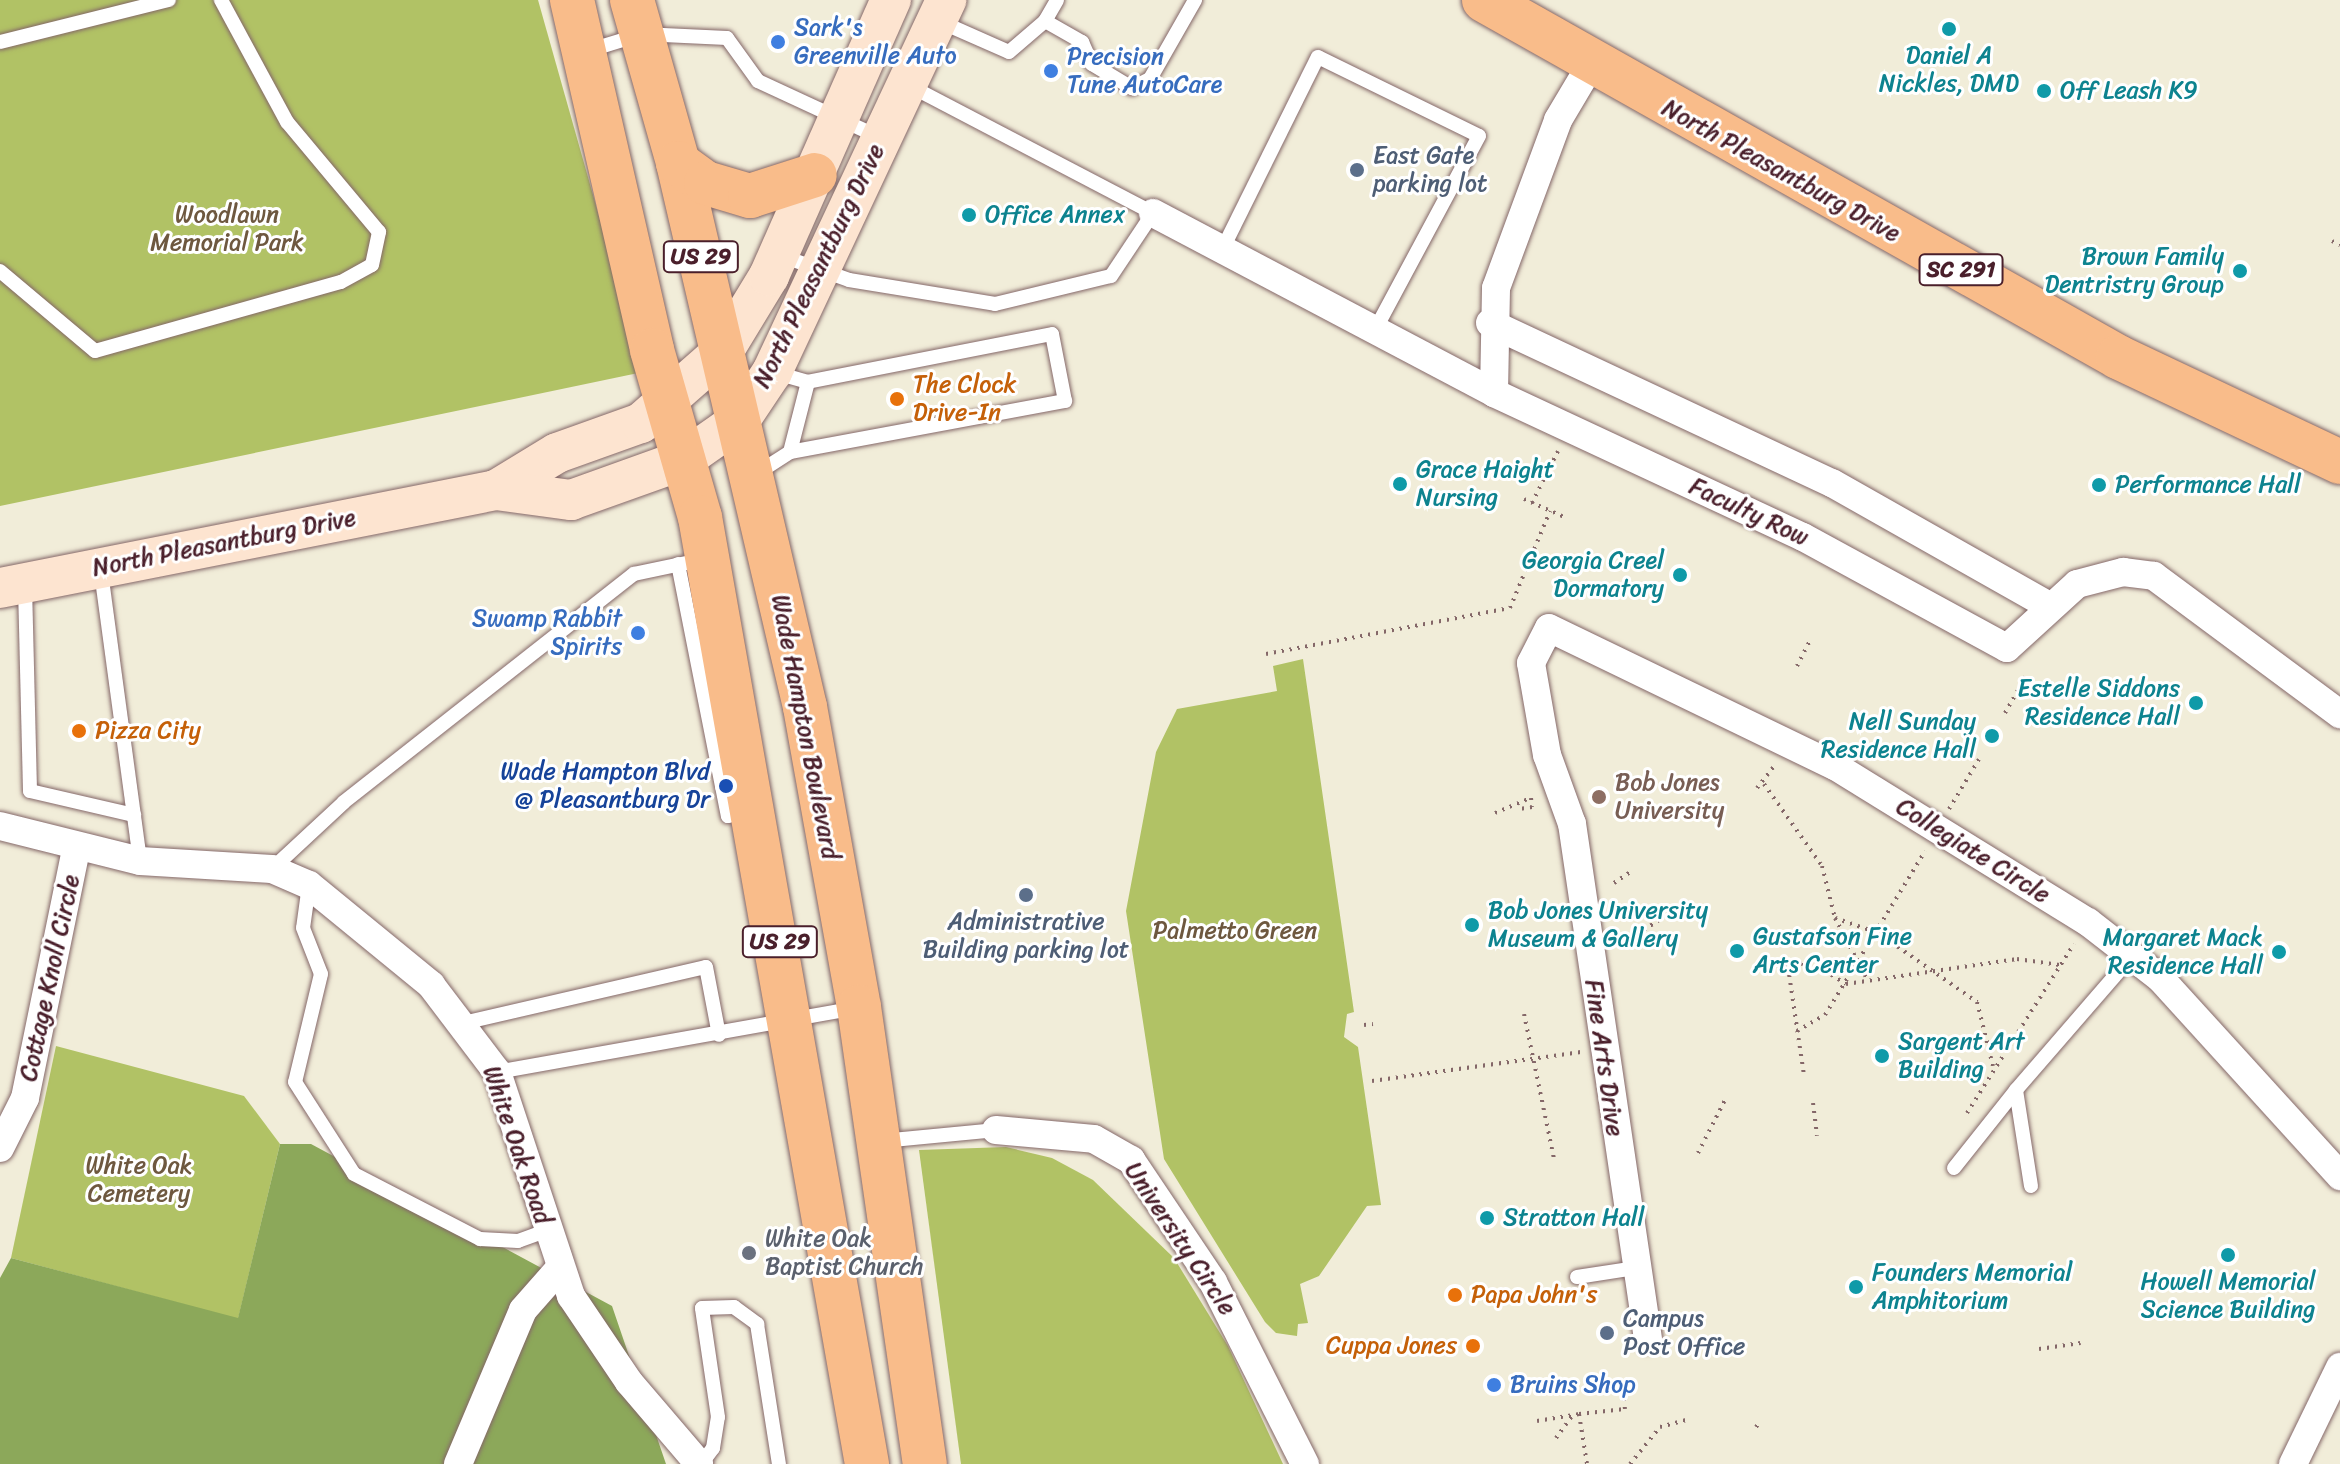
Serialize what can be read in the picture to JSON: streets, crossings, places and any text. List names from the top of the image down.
{
  "streets": {
    "main road": [
      "North Pleasantburg Drive",
      "US 29",
      "SC 291",
      "Wade Hampton Boulevard"
    ],
    "street": [
      "Faculty Row",
      "Collegiate Circle",
      "Cottage Knoll Circle",
      "Fine Arts Drive",
      "White Oak Road",
      "University Circle"
    ]
  },
  "crossings": [
    ["North Pleasantburg Drive", "US 29"],
    ["North Pleasantburg Drive", "Wade Hampton Boulevard"],
    ["Wade Hampton Boulevard", "University Circle"],
    ["Collegiate Circle", "Fine Arts Drive"],
    ["Cottage Knoll Circle", "White Oak Road"]
  ],
  "parks": ["Woodlawn Memorial Park", "Palmetto Green", "White Oak Cemetery"],
  "places": [
    "Daniel A Nickles, DMD",
    "Sark's Greenville Auto",
    "Precision Tune AutoCare",
    "Off Leash K9",
    "East Gate parking lot",
    "Office Annex",
    "Brown Family Dentristry Group",
    "The Clock Drive-In",
    "Grace Haight Nursing",
    "Performance Hall",
    "Georgia Creel Dormatory",
    "Swamp Rabbit Spirits",
    "Estelle Siddons Residence Hall",
    "Pizza City",
    "Nell Sunday Residence Hall",
    "Wade Hampton Blvd @ Pleasantburg Dr",
    "Bob Jones University",
    "Administrative Building parking lot",
    "Bob Jones University Museum & Gallery",
    "Gustafson Fine Arts Center",
    "Margaret Mack Residence Hall",
    "Sargent Art Building",
    "Stratton Hall",
    "White Oak Baptist Church",
    "Howell Memorial Science Building",
    "Founders Memorial Amphitorium",
    "Papa John's",
    "Campus Post Office",
    "Cuppa Jones",
    "Bruins Shop"
  ]
}
